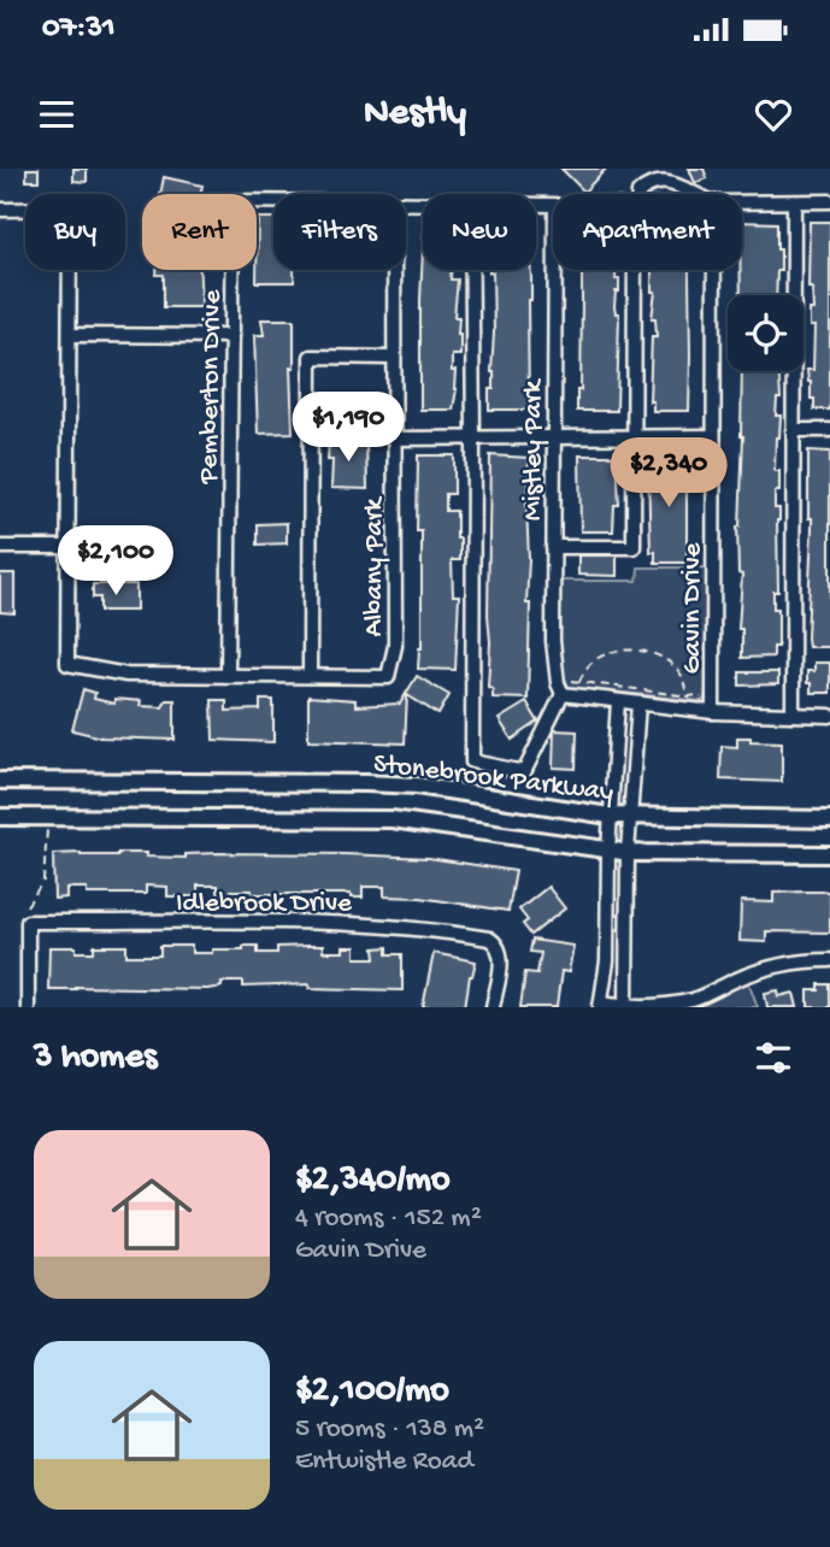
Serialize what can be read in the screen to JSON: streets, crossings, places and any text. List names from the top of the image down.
{
  "streets": {
    "main road": ["Stonebrook Parkway"],
    "street": [
      "Pemberton Drive",
      "Mistley Park",
      "Albany Park",
      "Gavin Drive",
      "Idlebrook Drive"
    ]
  },
  "page": {
    "status": "07:31",
    "header": "Nestly",
    "chip": [
      "Buy",
      "Rent",
      "Filters",
      "New",
      "Apartment"
    ],
    "price": ["$1,190", "$2,340", "$2,100"],
    "heading": "3 homes",
    "list": [
      {
        "name": "$2,340/mo",
        "note": "4 rooms · 152 m² · Gavin Drive"
      },
      {
        "name": "$2,100/mo",
        "note": "5 rooms · 138 m² · Entwistle Road"
      }
    ]
  }
}
